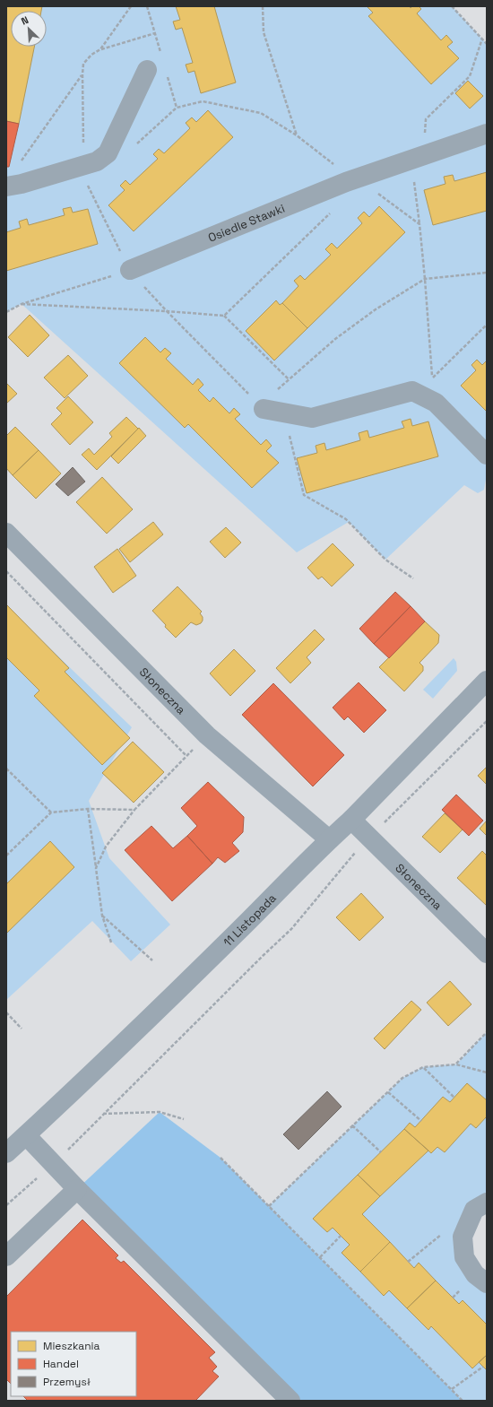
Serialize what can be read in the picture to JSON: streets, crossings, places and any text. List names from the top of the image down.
{
  "streets": {
    "street": ["Osiedle Stawki", "Słoneczna", "11 Listopada"]
  },
  "crossings": [
    ["Słoneczna", "11 Listopada"]
  ],
  "legend": ["Mieszkania", "Handel", "Przemysł"],
  "north": "top left"
}
